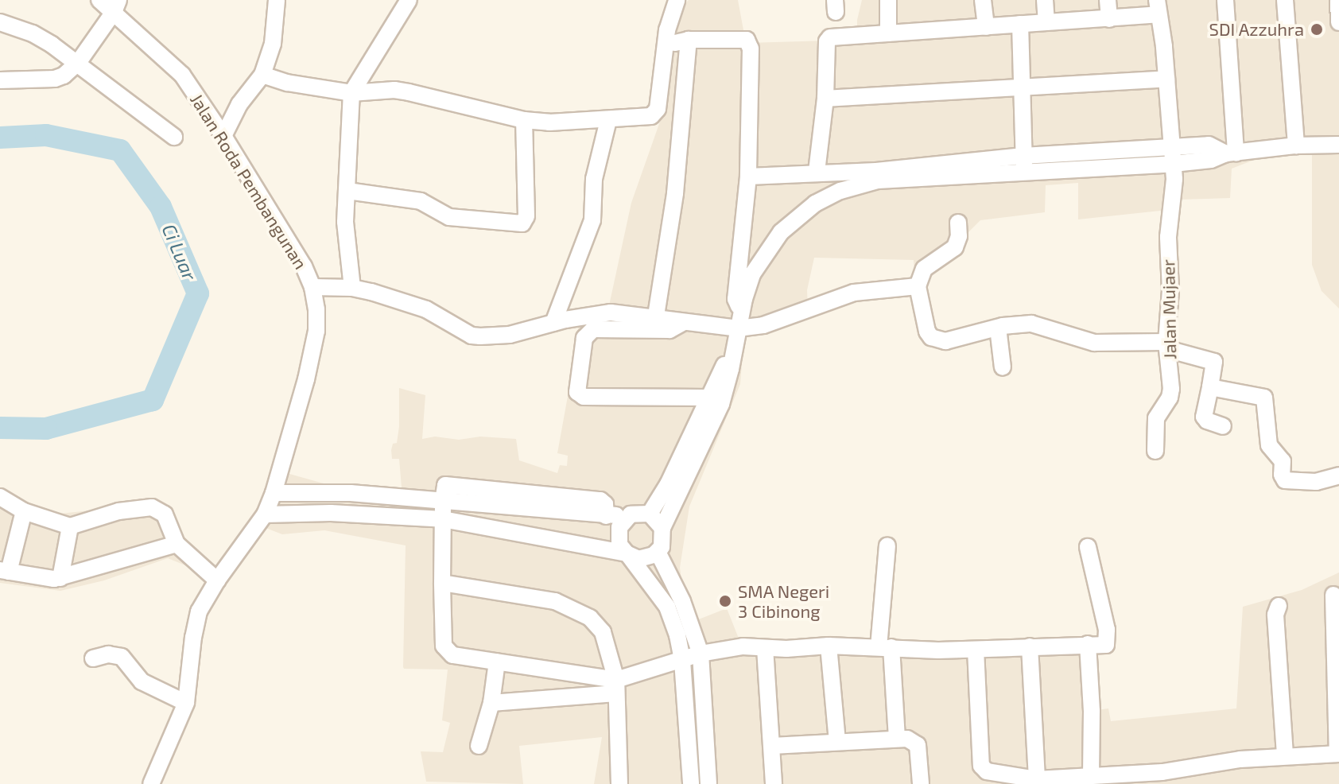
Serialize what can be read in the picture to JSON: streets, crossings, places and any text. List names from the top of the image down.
{
  "streets": {
    "street": ["Jalan Roda Pembangunan", "Jalan Mujaer"]
  },
  "water": ["Ci Luar"],
  "places": ["SDI Azzuhra", "SMA Negeri 3 Cibinong"]
}
